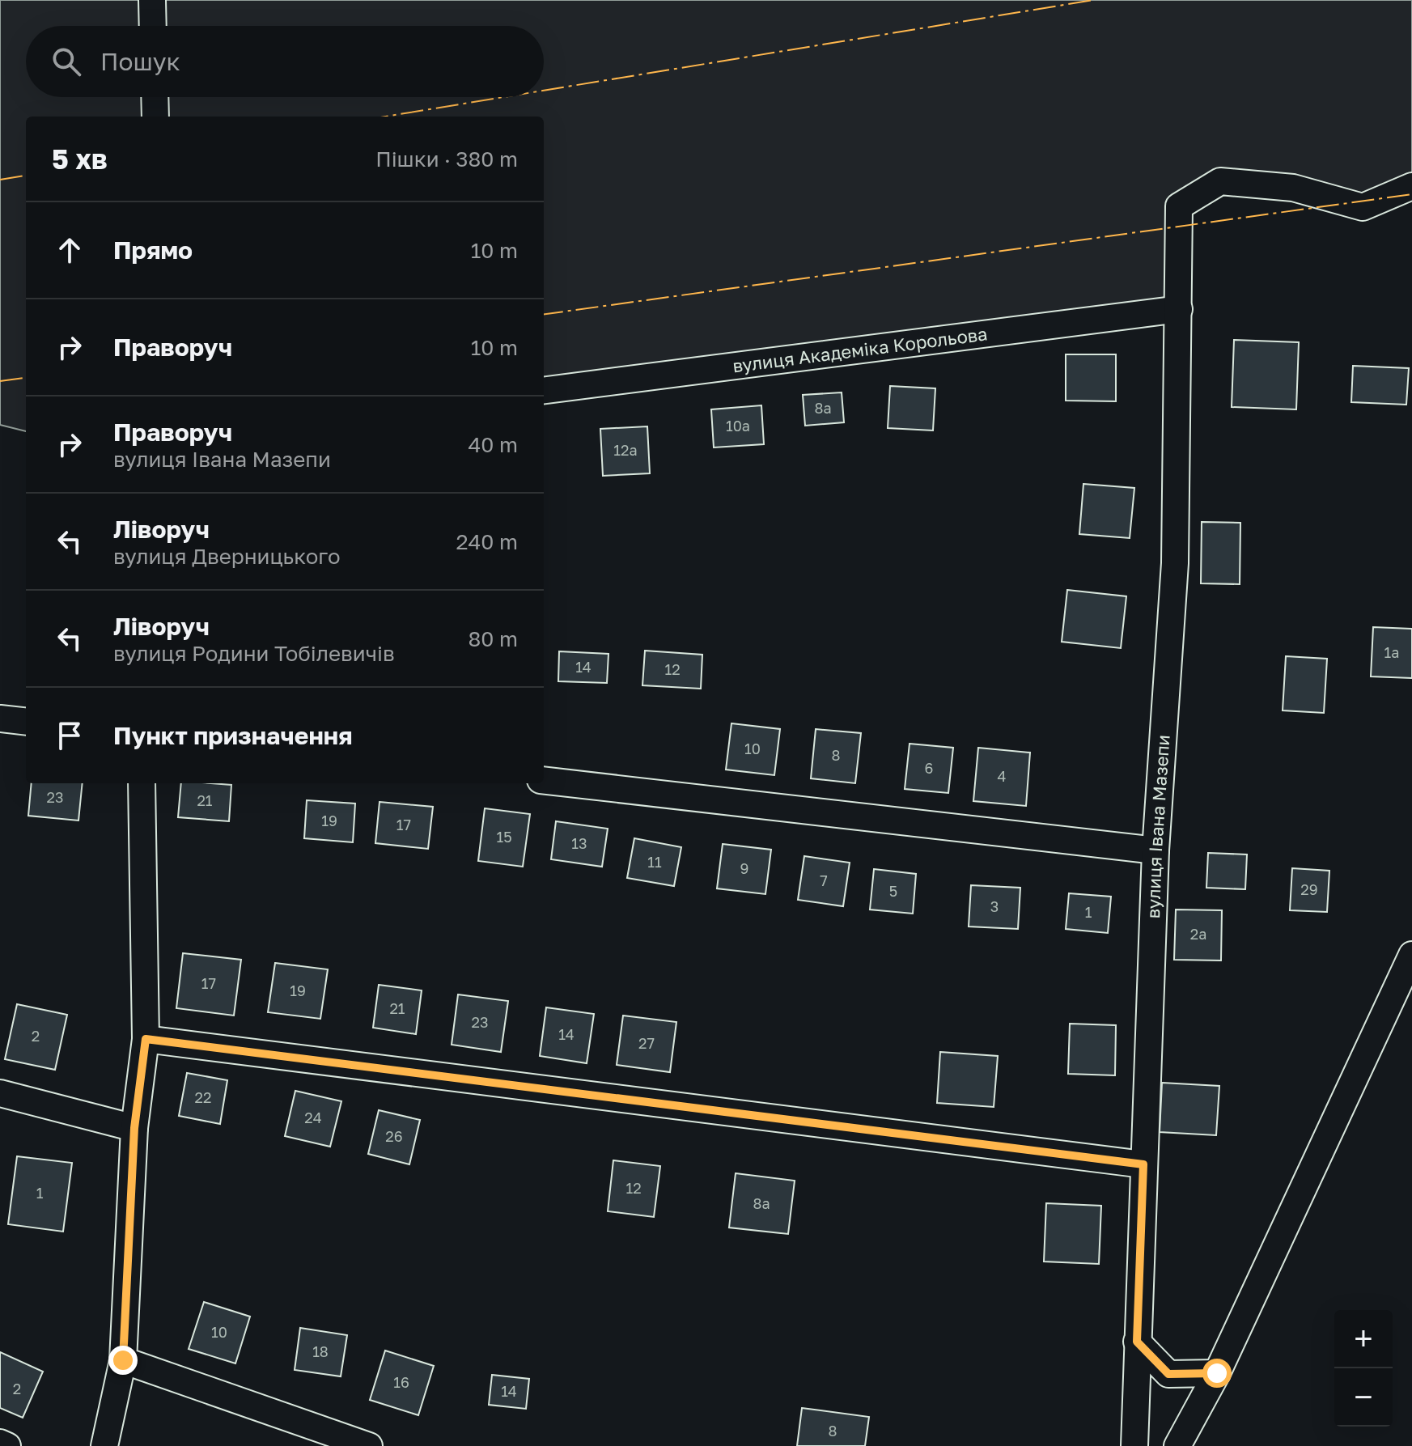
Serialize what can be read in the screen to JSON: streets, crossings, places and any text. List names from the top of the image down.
{
  "streets": {
    "street": ["вулиця Академіка Корольова", "вулиця Івана Мазепи"]
  },
  "crossings": [
    ["вулиця Академіка Корольова", "вулиця Івана Мазепи"]
  ],
  "house_numbers": [
    "8а",
    "10а",
    "12а",
    "1а",
    "14",
    "12",
    "10",
    "8",
    "6",
    "4",
    "23",
    "21",
    "19",
    "17",
    "15",
    "13",
    "11",
    "9",
    "7",
    "29",
    "5",
    "3",
    "1",
    "2а",
    "17",
    "19",
    "21",
    "23",
    "14",
    "2",
    "27",
    "22",
    "24",
    "26",
    "12",
    "1",
    "8а",
    "10",
    "18",
    "16",
    "2",
    "14",
    "8"
  ],
  "page": {
    "search": "Пошук",
    "heading": ["5 хв", "Пішки · 380 m"],
    "list": [
      ["Прямо", "10 m"],
      ["Праворуч", "10 m"],
      ["Праворуч", "вулиця Івана Мазепи", "40 m"],
      ["Ліворуч", "вулиця Дверницького", "240 m"],
      ["Ліворуч", "вулиця Родини Тобілевичів", "80 m"],
      "Пункт призначення"
    ],
    "map_buttons": ["+", "−"]
  }
}
